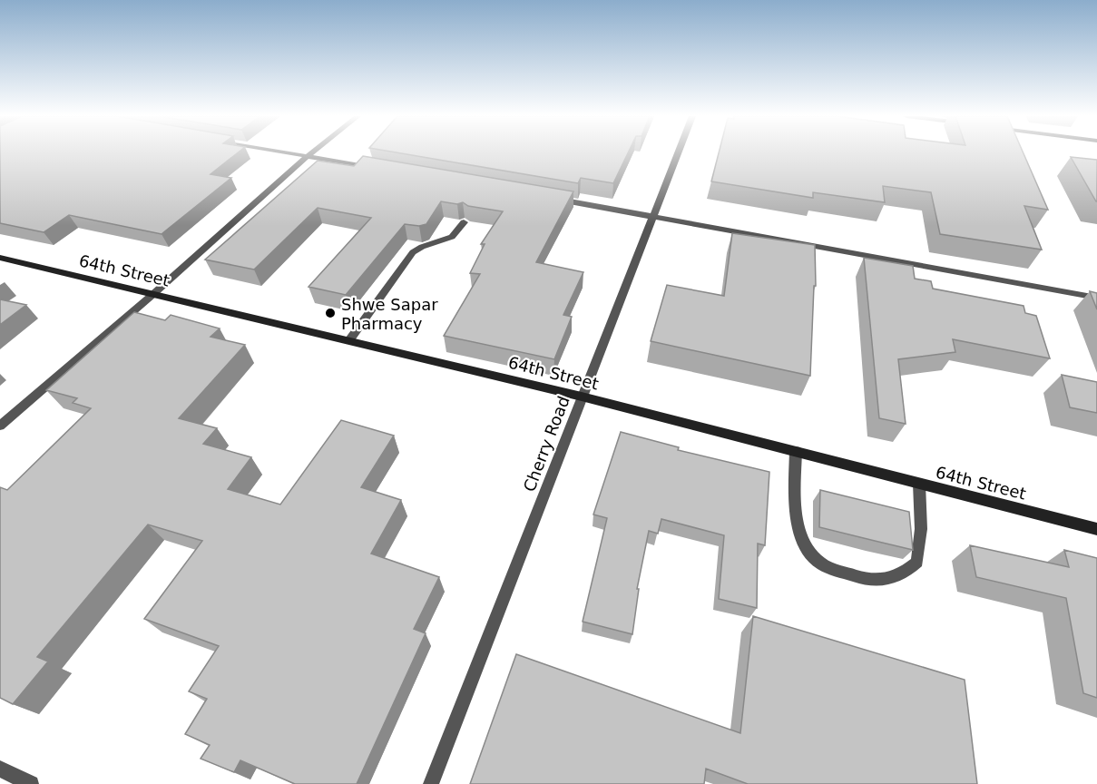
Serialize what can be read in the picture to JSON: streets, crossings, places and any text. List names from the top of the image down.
{
  "streets": {
    "street": ["64th Street", "Cherry Road"]
  },
  "crossings": [
    ["64th Street", "Cherry Road"]
  ],
  "places": ["Shwe Sapar Pharmacy"]
}
